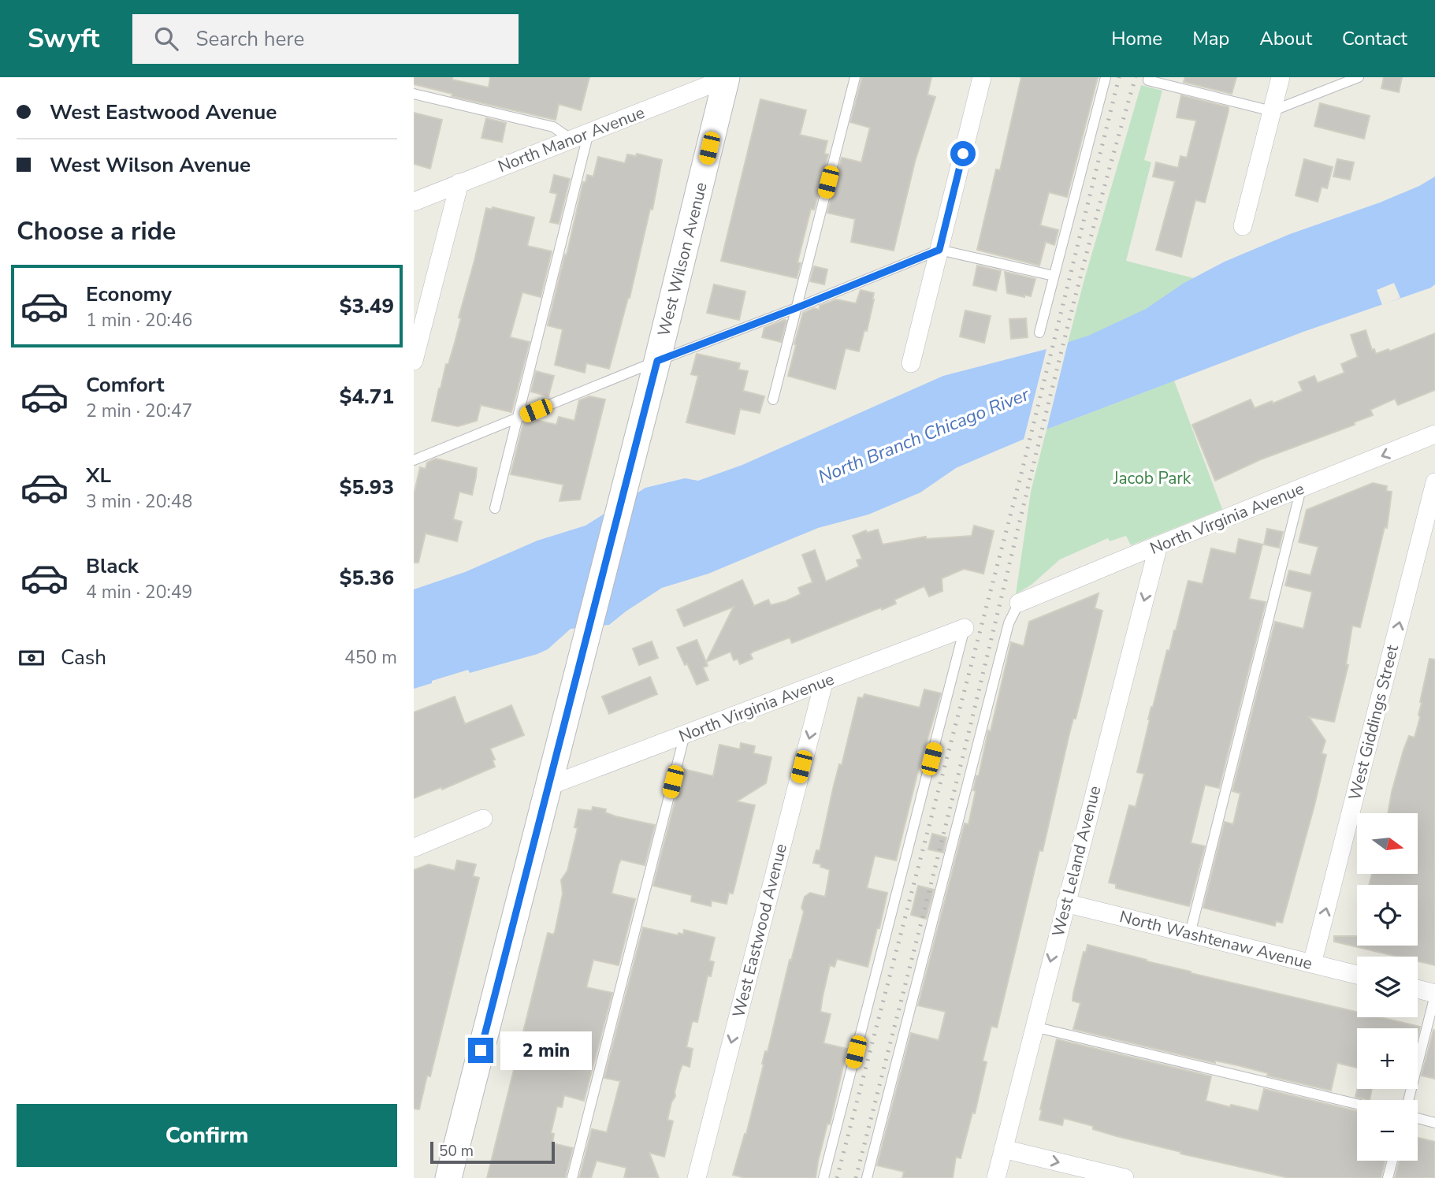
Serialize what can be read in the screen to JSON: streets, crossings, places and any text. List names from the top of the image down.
{
  "streets": {
    "street": [
      "North Manor Avenue",
      "West Wilson Avenue",
      "North Virginia Avenue",
      "West Giddings Street",
      "West Leland Avenue",
      "West Eastwood Avenue",
      "North Washtenaw Avenue"
    ]
  },
  "crossings": [
    ["North Manor Avenue", "West Wilson Avenue"],
    ["West Wilson Avenue", "North Virginia Avenue"],
    ["North Virginia Avenue", "West Leland Avenue"],
    ["North Virginia Avenue", "West Eastwood Avenue"],
    ["West Giddings Street", "North Washtenaw Avenue"],
    ["West Leland Avenue", "North Washtenaw Avenue"]
  ],
  "one_way": ["West Giddings Street", "West Leland Avenue", "West Eastwood Avenue"],
  "water": ["North Branch Chicago River"],
  "parks": ["Jacob Park"],
  "scale_bar": "50 m",
  "north": "right",
  "page": {
    "header": "Swyft",
    "search": "Search here",
    "nav": [
      "Home",
      "Map",
      "About",
      "Contact"
    ],
    "banner": ["West Eastwood Avenue", "West Wilson Avenue"],
    "heading": "Choose a ride",
    "list": [
      {
        "name": "Economy",
        "note": "1 min · 20:46",
        "value": "$3.49"
      },
      {
        "name": "Comfort",
        "note": "2 min · 20:47",
        "value": "$4.71"
      },
      {
        "name": "XL",
        "note": "3 min · 20:48",
        "value": "$5.93"
      },
      {
        "name": "Black",
        "note": "4 min · 20:49",
        "value": "$5.36"
      }
    ],
    "pay": ["Cash", "450 m"],
    "map_buttons": ["+", "−"],
    "bubble": "2 min",
    "buttons": "Confirm",
    "scale": "50 m"
  }
}
